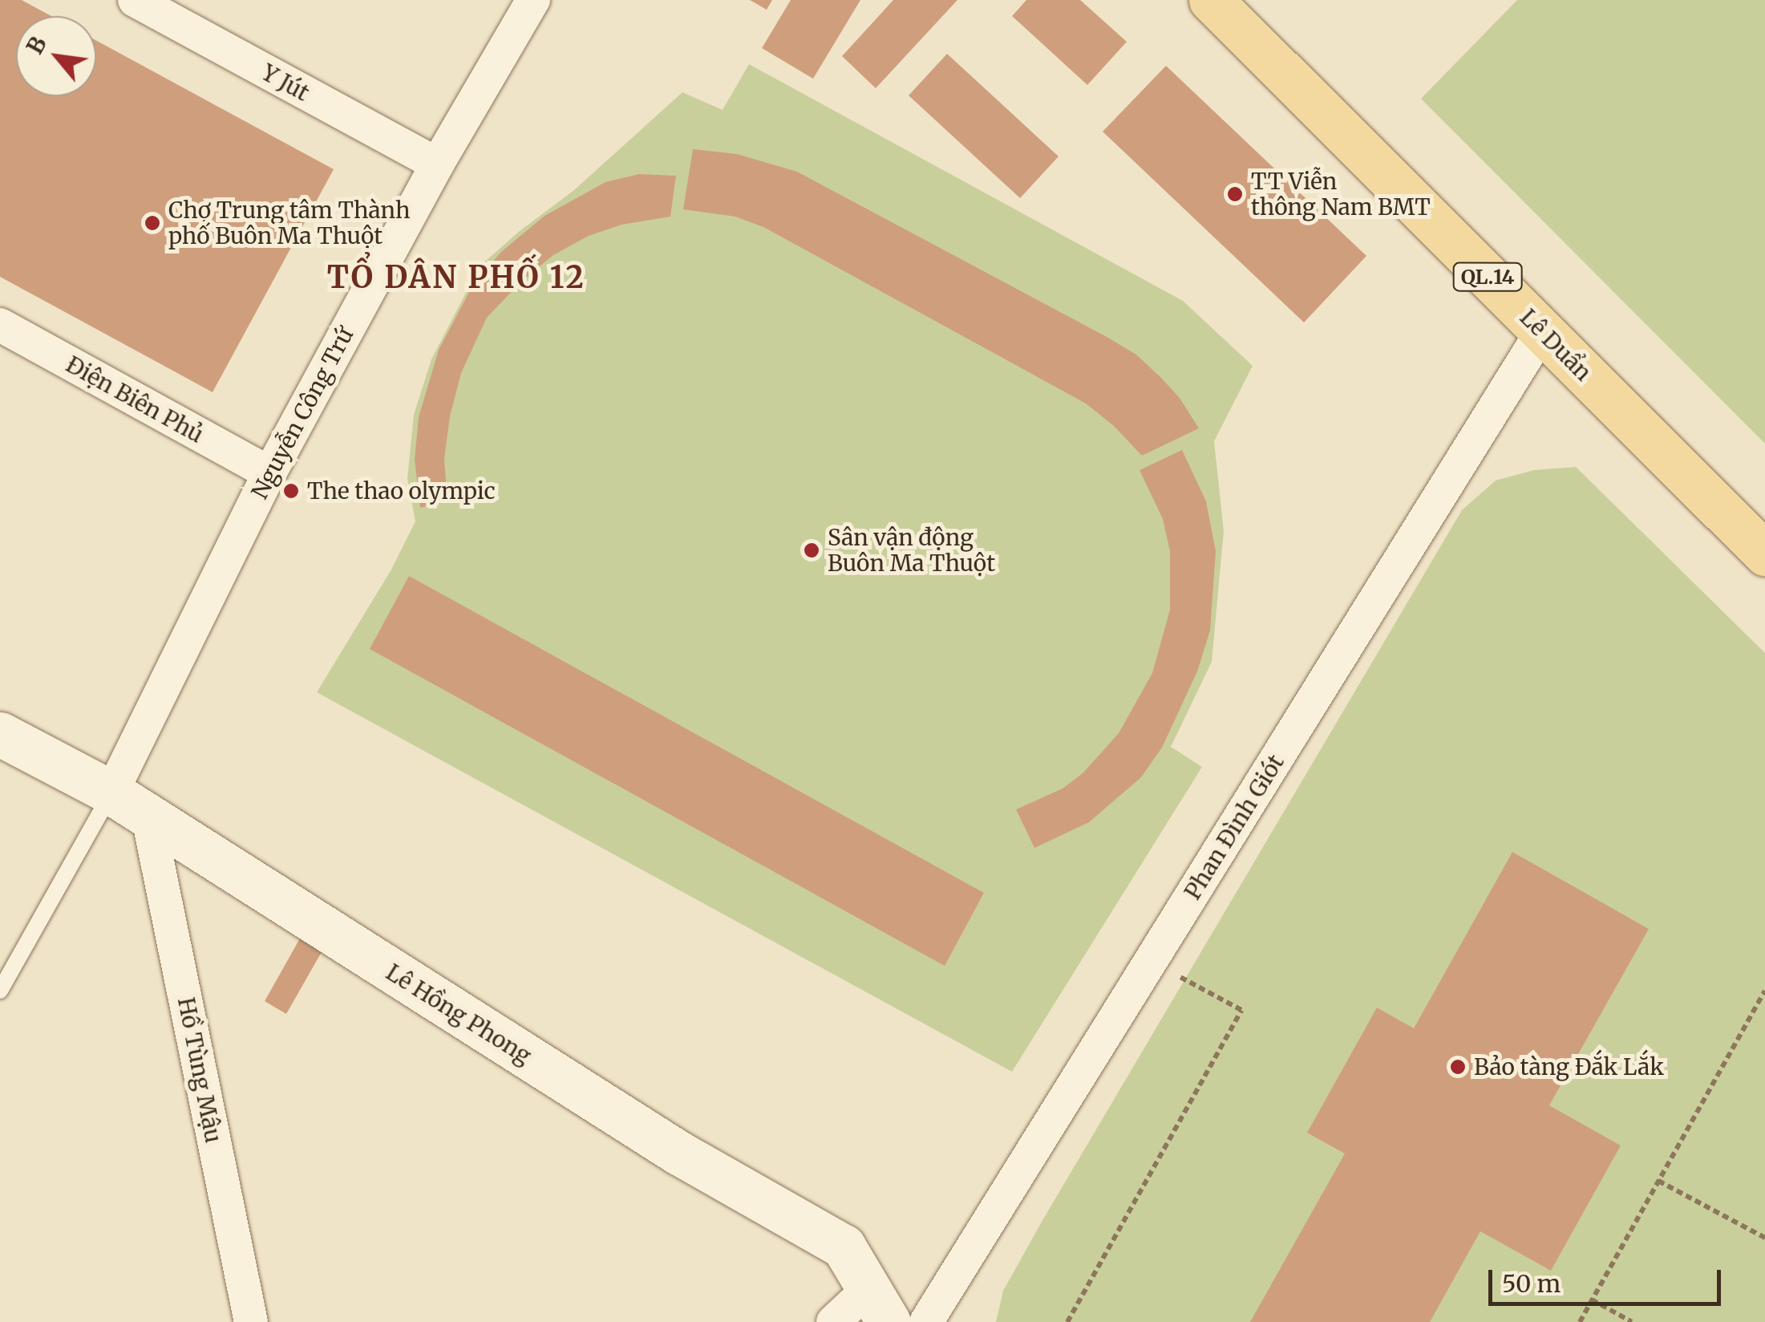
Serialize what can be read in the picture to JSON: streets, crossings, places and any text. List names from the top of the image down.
{
  "streets": {
    "main road": ["QL.14", "Lê Duẩn"],
    "street": [
      "Y Jút",
      "Điện Biên Phủ",
      "Nguyễn Công Trứ",
      "Phan Đình Giót",
      "Lê Hồng Phong",
      "Hồ Tùng Mậu"
    ]
  },
  "crossings": [
    ["Y Jút", "Nguyễn Công Trứ"],
    ["Lê Duẩn", "Phan Đình Giót"],
    ["Điện Biên Phủ", "Nguyễn Công Trứ"],
    ["Nguyễn Công Trứ", "Lê Hồng Phong"],
    ["Lê Hồng Phong", "Hồ Tùng Mậu"]
  ],
  "districts": ["TỔ DÂN PHỐ 12"],
  "places": [
    "TT Viễn thông Nam BMT",
    "Chợ Trung tâm Thành phố Buôn Ma Thuột",
    "The thao olympic",
    "Sân vận động Buôn Ma Thuột",
    "Bảo tàng Đắk Lắk"
  ],
  "scale_bar": "50 m",
  "north": "top left"
}
